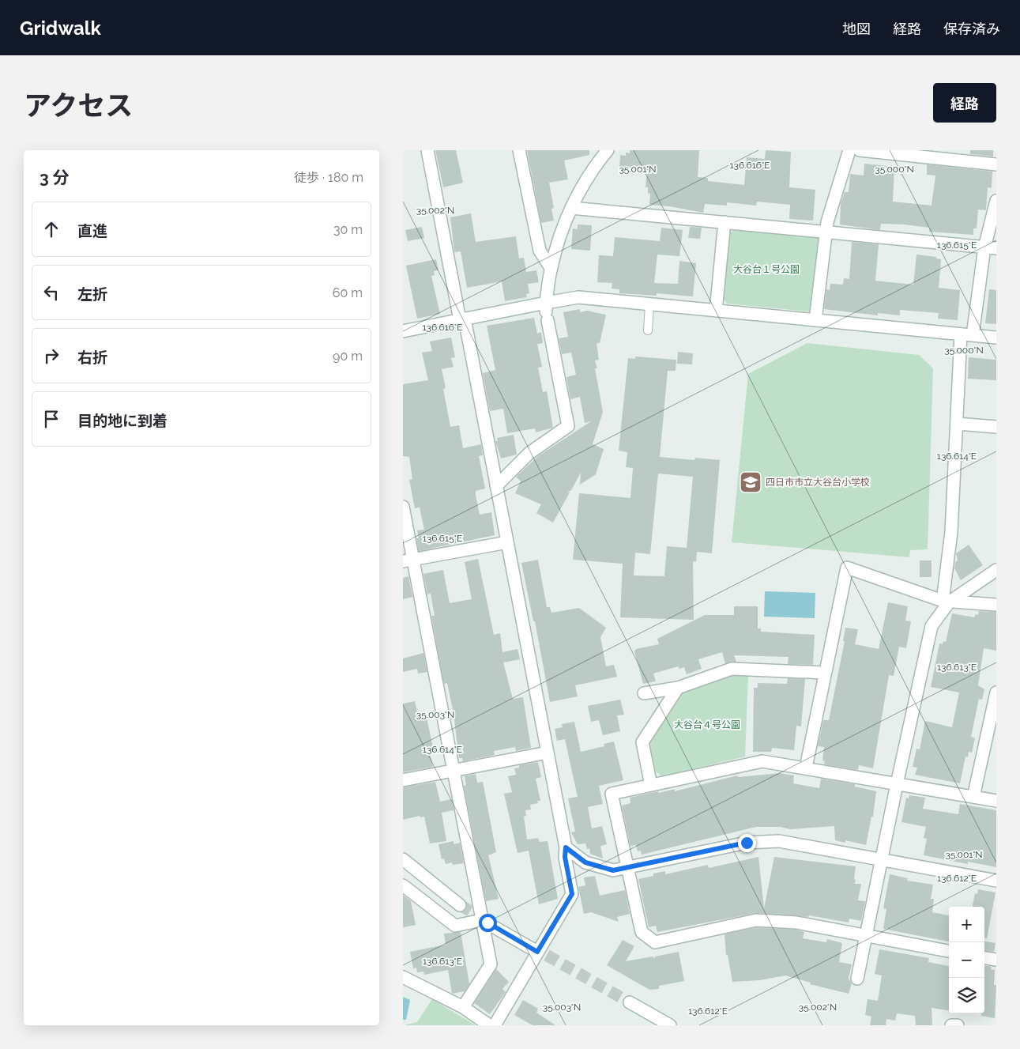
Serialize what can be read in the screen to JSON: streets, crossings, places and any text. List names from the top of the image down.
{
  "parks": ["大谷台１号公園", "大谷台４号公園"],
  "places": {
    "school or university": ["四日市市立大谷台小学校"]
  },
  "page": {
    "header": "Gridwalk",
    "nav": ["地図", "経路", "保存済み"],
    "title": "アクセス",
    "buttons": "経路",
    "heading": ["3 分", "徒歩 · 180 m"],
    "list": [
      ["直進", "30 m"],
      ["左折", "60 m"],
      ["右折", "90 m"],
      "目的地に到着"
    ],
    "map_buttons": ["+", "−"]
  },
  "coordinates": [
    "136.616°E",
    "35.001°N",
    "35.000°N",
    "35.002°N",
    "136.615°E",
    "136.614°E",
    "136.613°E",
    "35.003°N",
    "136.612°E"
  ]
}
